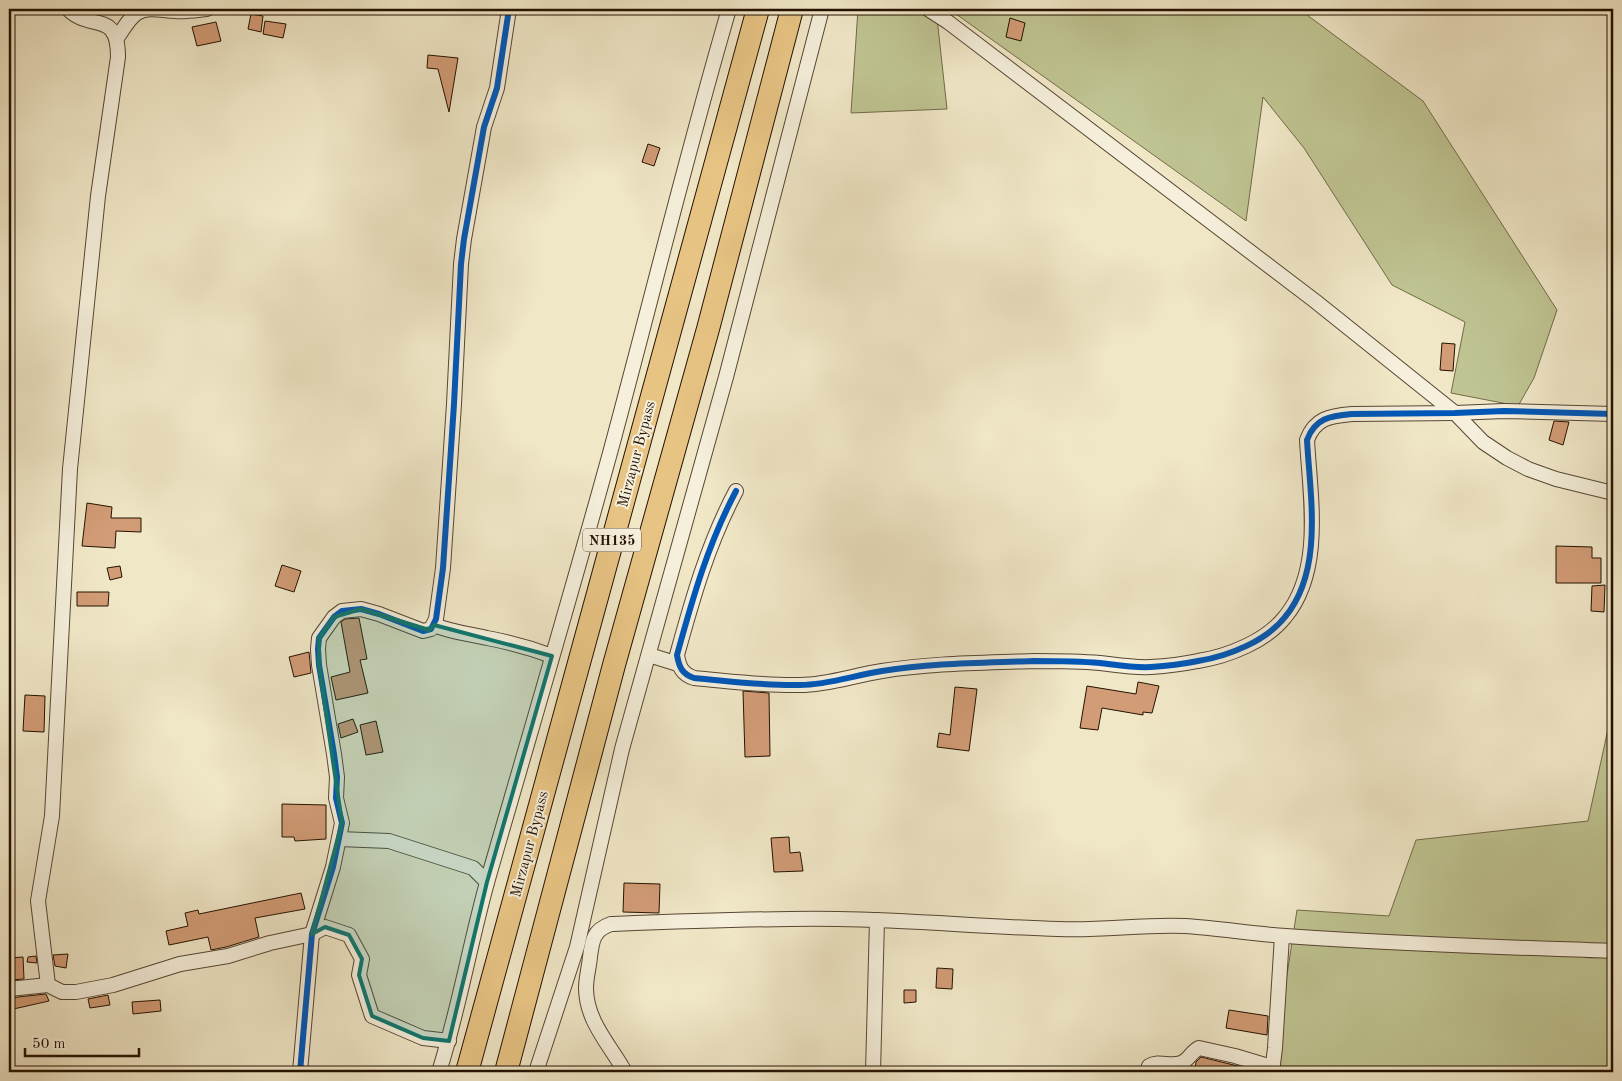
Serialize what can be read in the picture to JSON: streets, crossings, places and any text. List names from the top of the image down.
{
  "streets": {
    "highway": ["Mirzapur Bypass", "NH135"]
  },
  "scale_bar": "50 m"
}
